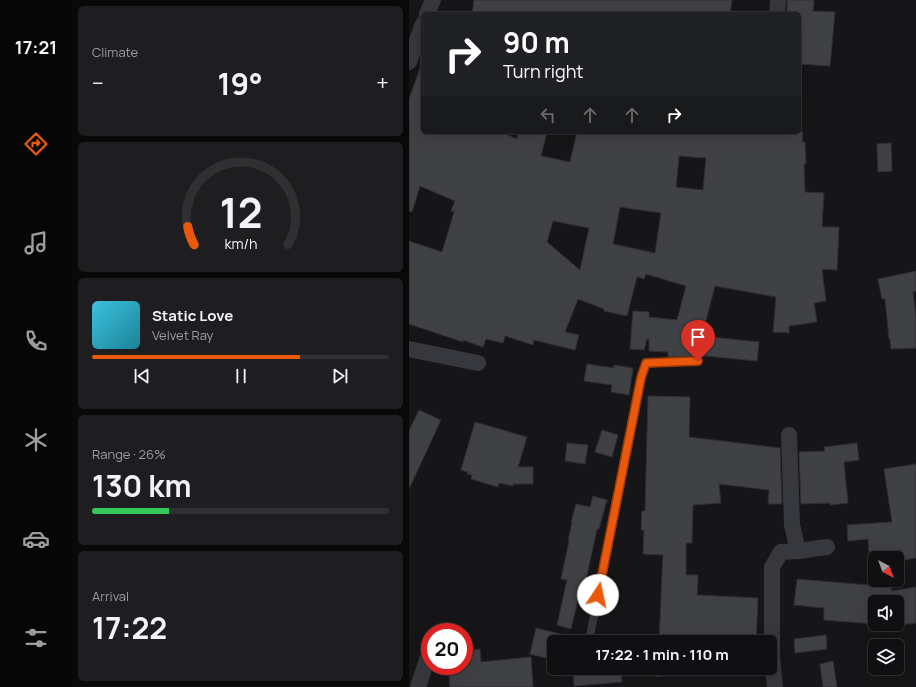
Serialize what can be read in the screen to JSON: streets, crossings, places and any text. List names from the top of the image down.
{
  "north": "bottom right",
  "page": {
    "tabs": "17:21",
    "tile": [
      "Climate",
      ["Range · 26%", "130 km"],
      ["Arrival", "17:22"]
    ],
    "turn": ["90 m", "Turn right"],
    "heat": ["−", "19°", "+"],
    "song": ["Static Love", "Velvet Ray"],
    "limit": "20",
    "trip": "17:22 · 1 min · 110 m",
    "gauge": ["12", "km/h"]
  }
}
